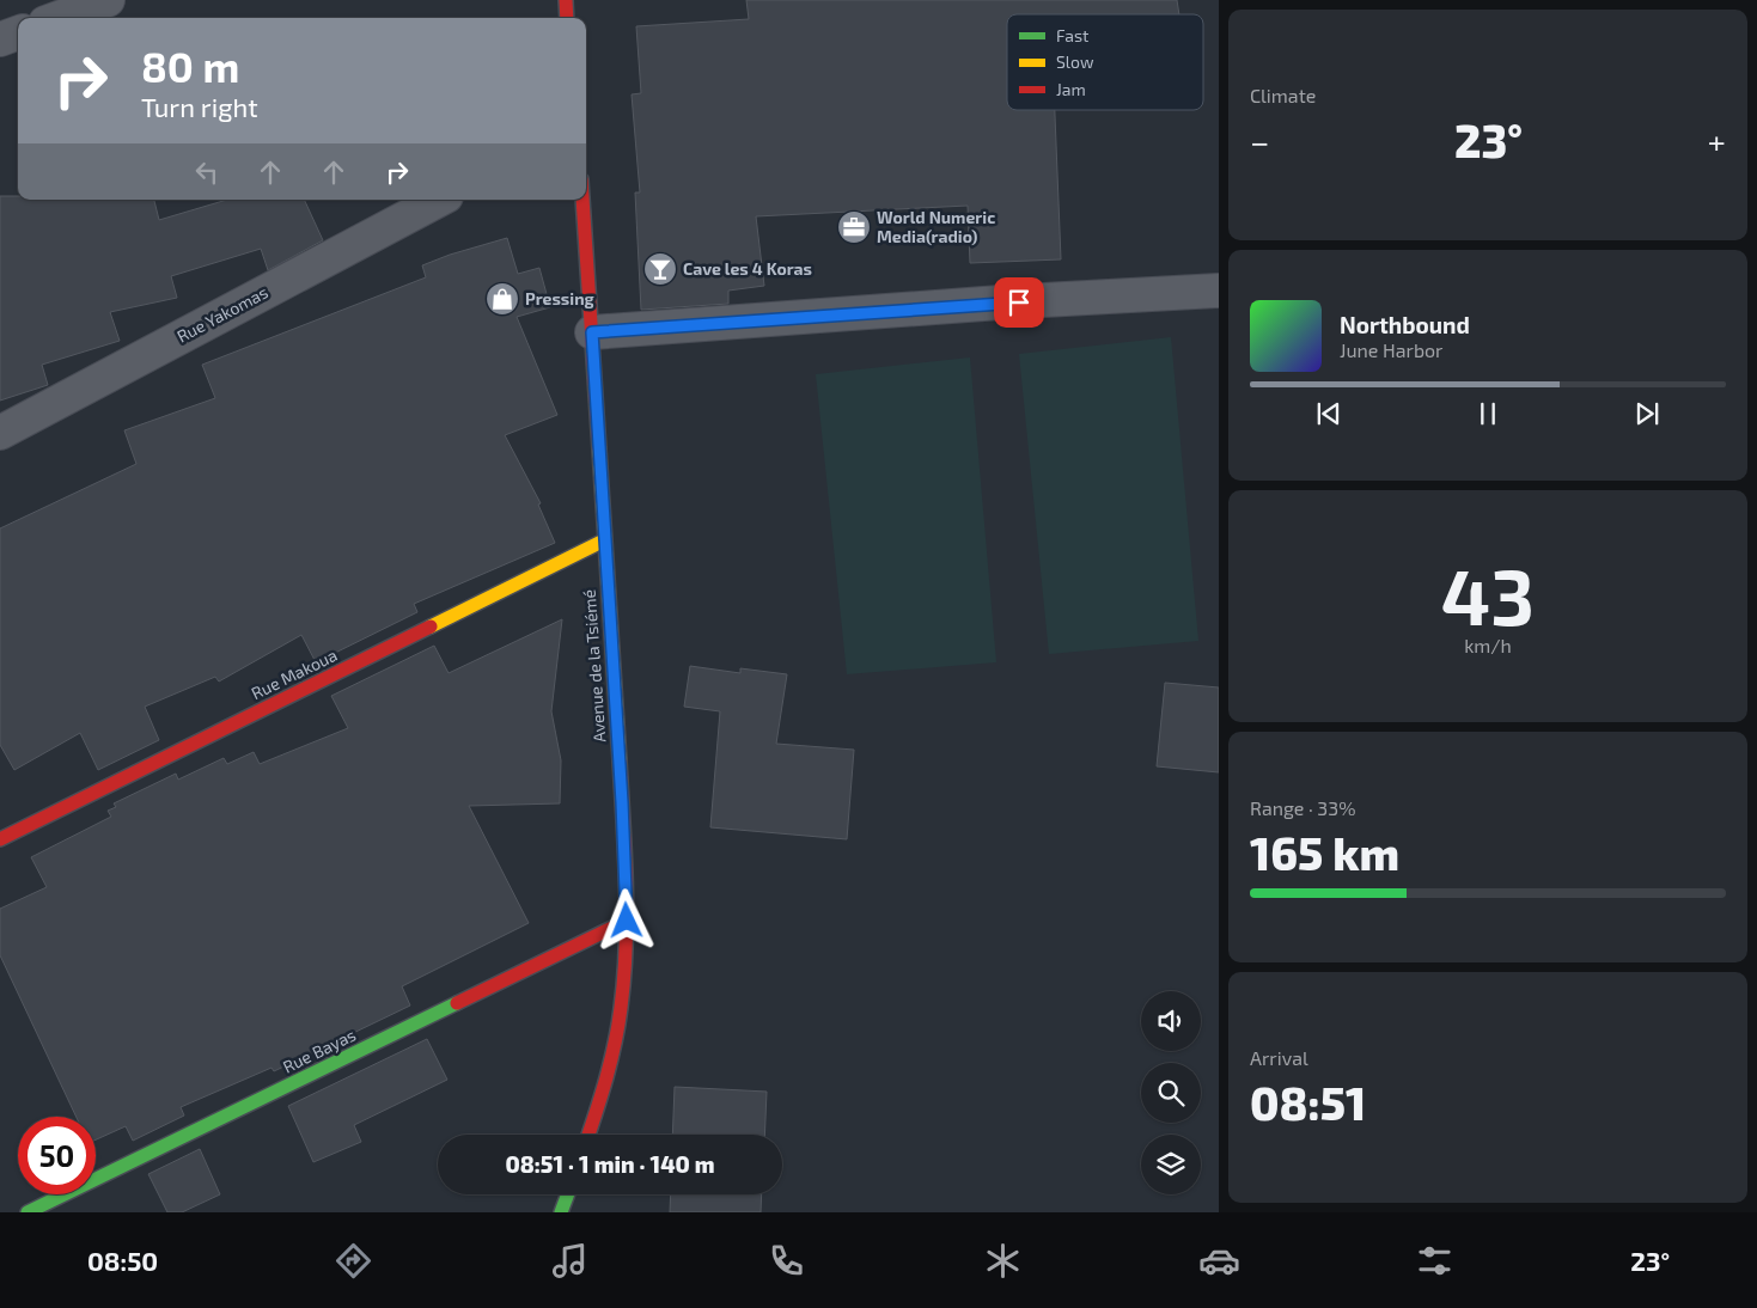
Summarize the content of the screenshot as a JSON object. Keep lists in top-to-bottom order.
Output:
{
  "streets": {
    "street": [
      "Rue Yakomas",
      "Avenue de la Tsiémé",
      "Rue Makoua",
      "Rue Bayas"
    ]
  },
  "crossings": [
    ["Avenue de la Tsiémé", "Rue Makoua"],
    ["Avenue de la Tsiémé", "Rue Bayas"]
  ],
  "places": {
    "office": ["World Numeric Media(radio)"],
    "bar": ["Cave les 4 Koras"],
    "shop": ["Pressing"]
  },
  "legend": ["Fast", "Slow", "Jam"],
  "page": {
    "tile": [
      "Climate",
      ["43", "km/h"],
      ["Range · 33%", "165 km"],
      ["Arrival", "08:51"]
    ],
    "turn": ["80 m", "Turn right"],
    "heat": ["−", "23°", "+"],
    "song": ["Northbound", "June Harbor"],
    "limit": "50",
    "trip": "08:51 · 1 min · 140 m",
    "tabs": ["08:50", "23°"]
  }
}
